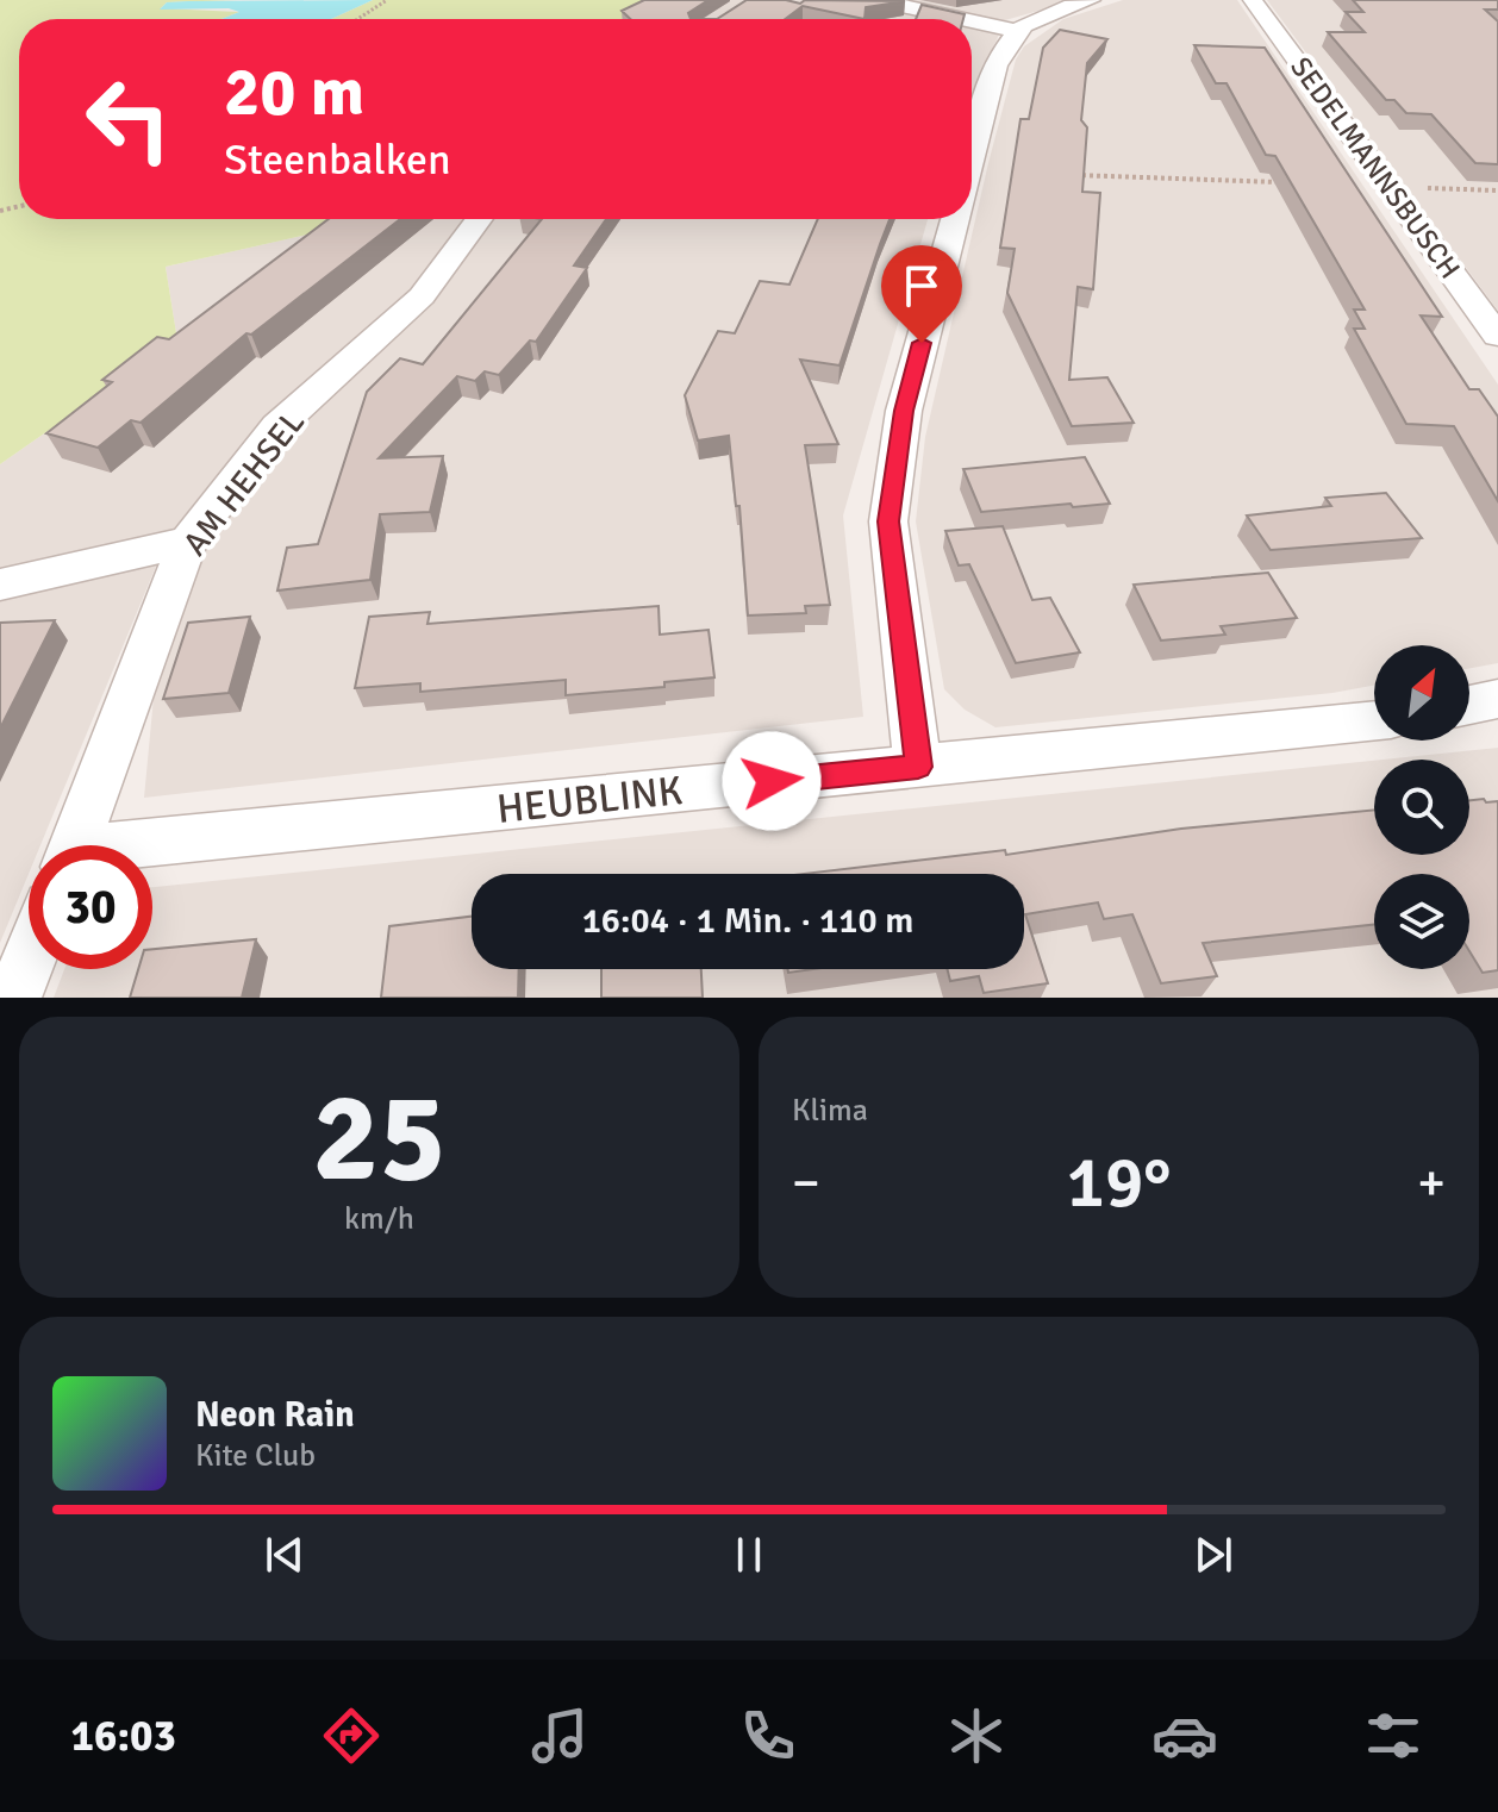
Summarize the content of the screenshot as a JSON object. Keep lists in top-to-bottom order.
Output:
{
  "streets": {
    "street": ["SEDELMANNSBUSCH", "AM HEHSEL", "HEUBLINK"]
  },
  "north": "top right",
  "page": {
    "turn": ["20 m", "Steenbalken"],
    "limit": "30",
    "trip": "16:04 · 1 Min. · 110 m",
    "tile": [
      ["25", "km/h"],
      "Klima"
    ],
    "heat": ["−", "19°", "+"],
    "song": ["Neon Rain", "Kite Club"],
    "tabs": "16:03"
  }
}
